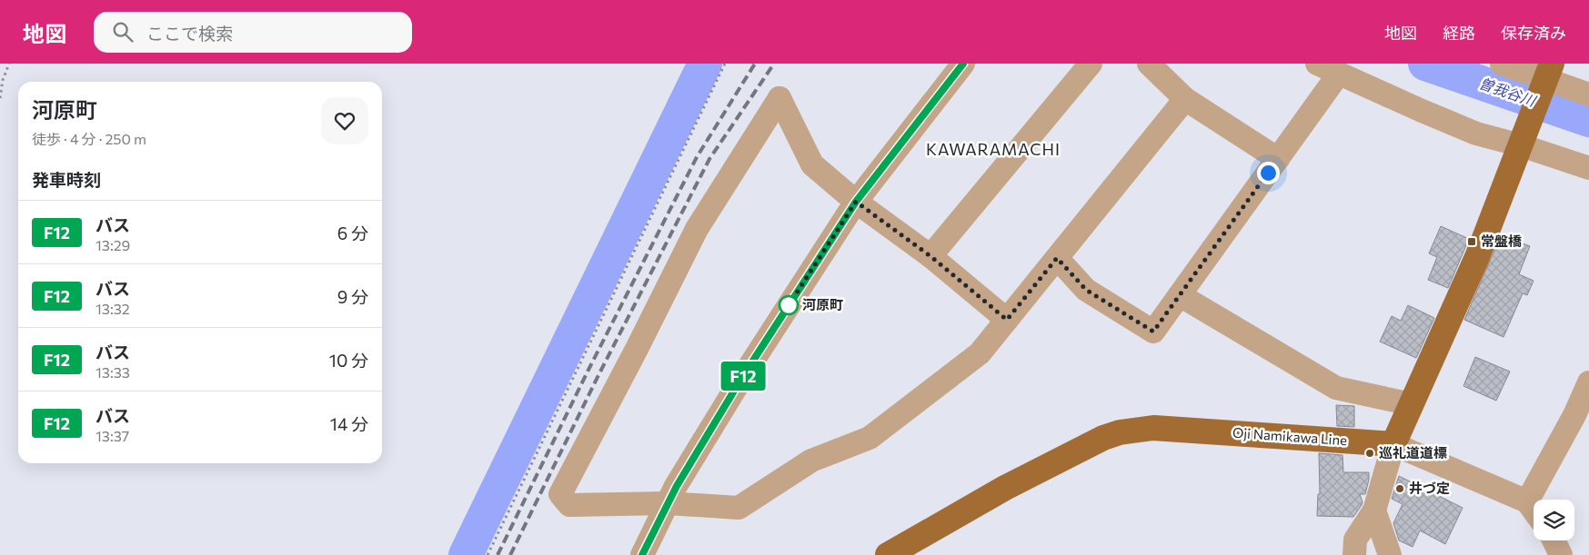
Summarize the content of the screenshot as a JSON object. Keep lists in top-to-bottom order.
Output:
{
  "streets": {
    "main road": ["Oji Namikawa Line"]
  },
  "districts": ["KAWARAMACHI"],
  "water": ["曽我谷川"],
  "places": {
    "transit": ["常盤橋"],
    "other": ["河原町", "巡礼道道標", "井づ定"]
  },
  "lines": ["bus line F12"],
  "page": {
    "header": "地図",
    "search": "ここで検索",
    "nav": ["地図", "経路", "保存済み"],
    "on_map": "F12",
    "heading": [
      ["河原町", "徒歩 · 4 分 · 250 m"],
      "発車時刻"
    ],
    "list": [
      {
        "mark": "F12",
        "name": "バス",
        "note": "13:29",
        "value": "6 分"
      },
      {
        "mark": "F12",
        "name": "バス",
        "note": "13:32",
        "value": "9 分"
      },
      {
        "mark": "F12",
        "name": "バス",
        "note": "13:33",
        "value": "10 分"
      },
      {
        "mark": "F12",
        "name": "バス",
        "note": "13:37",
        "value": "14 分"
      }
    ]
  }
}
